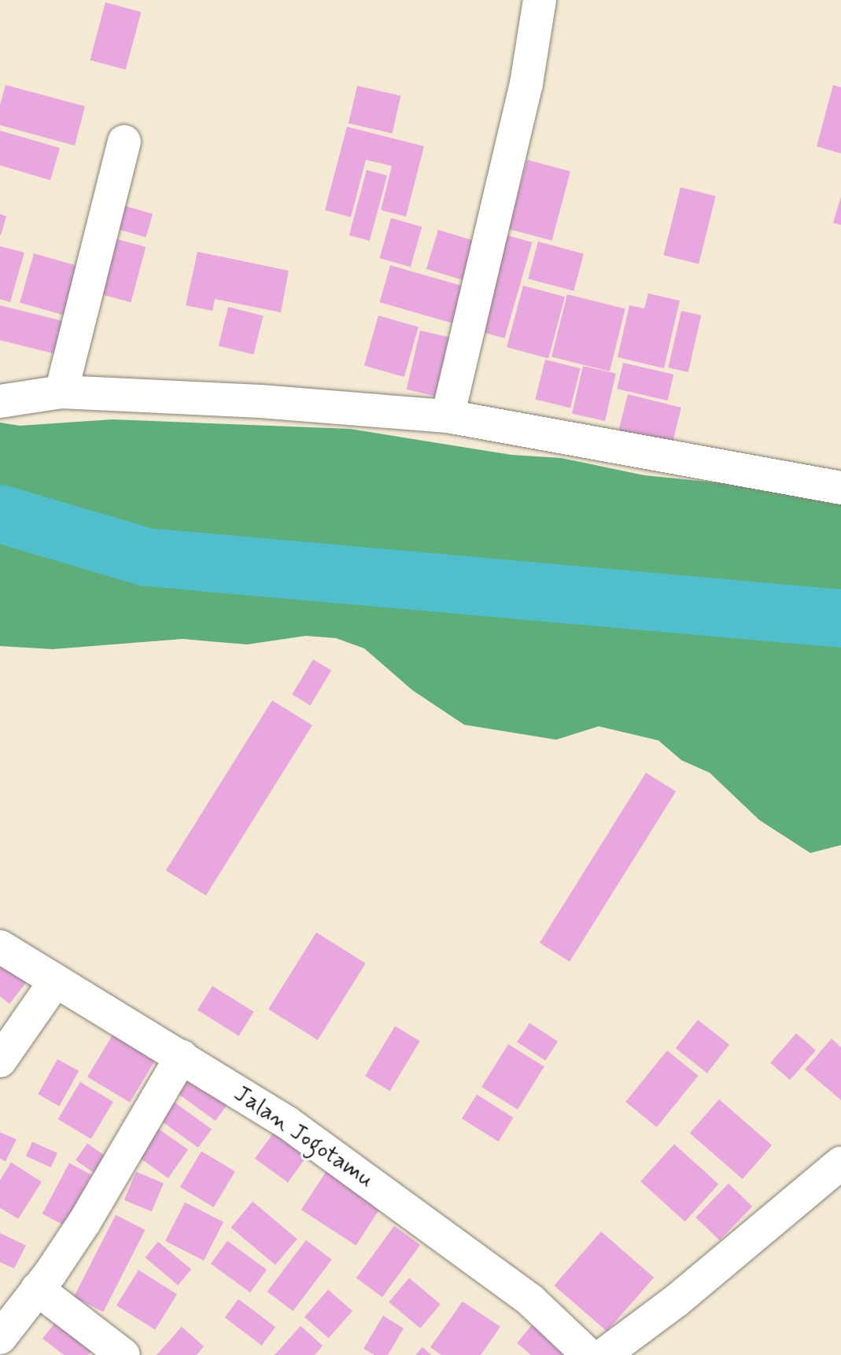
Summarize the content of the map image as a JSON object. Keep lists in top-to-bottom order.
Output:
{
  "streets": {
    "street": ["Jalan Jogotamu"]
  }
}
